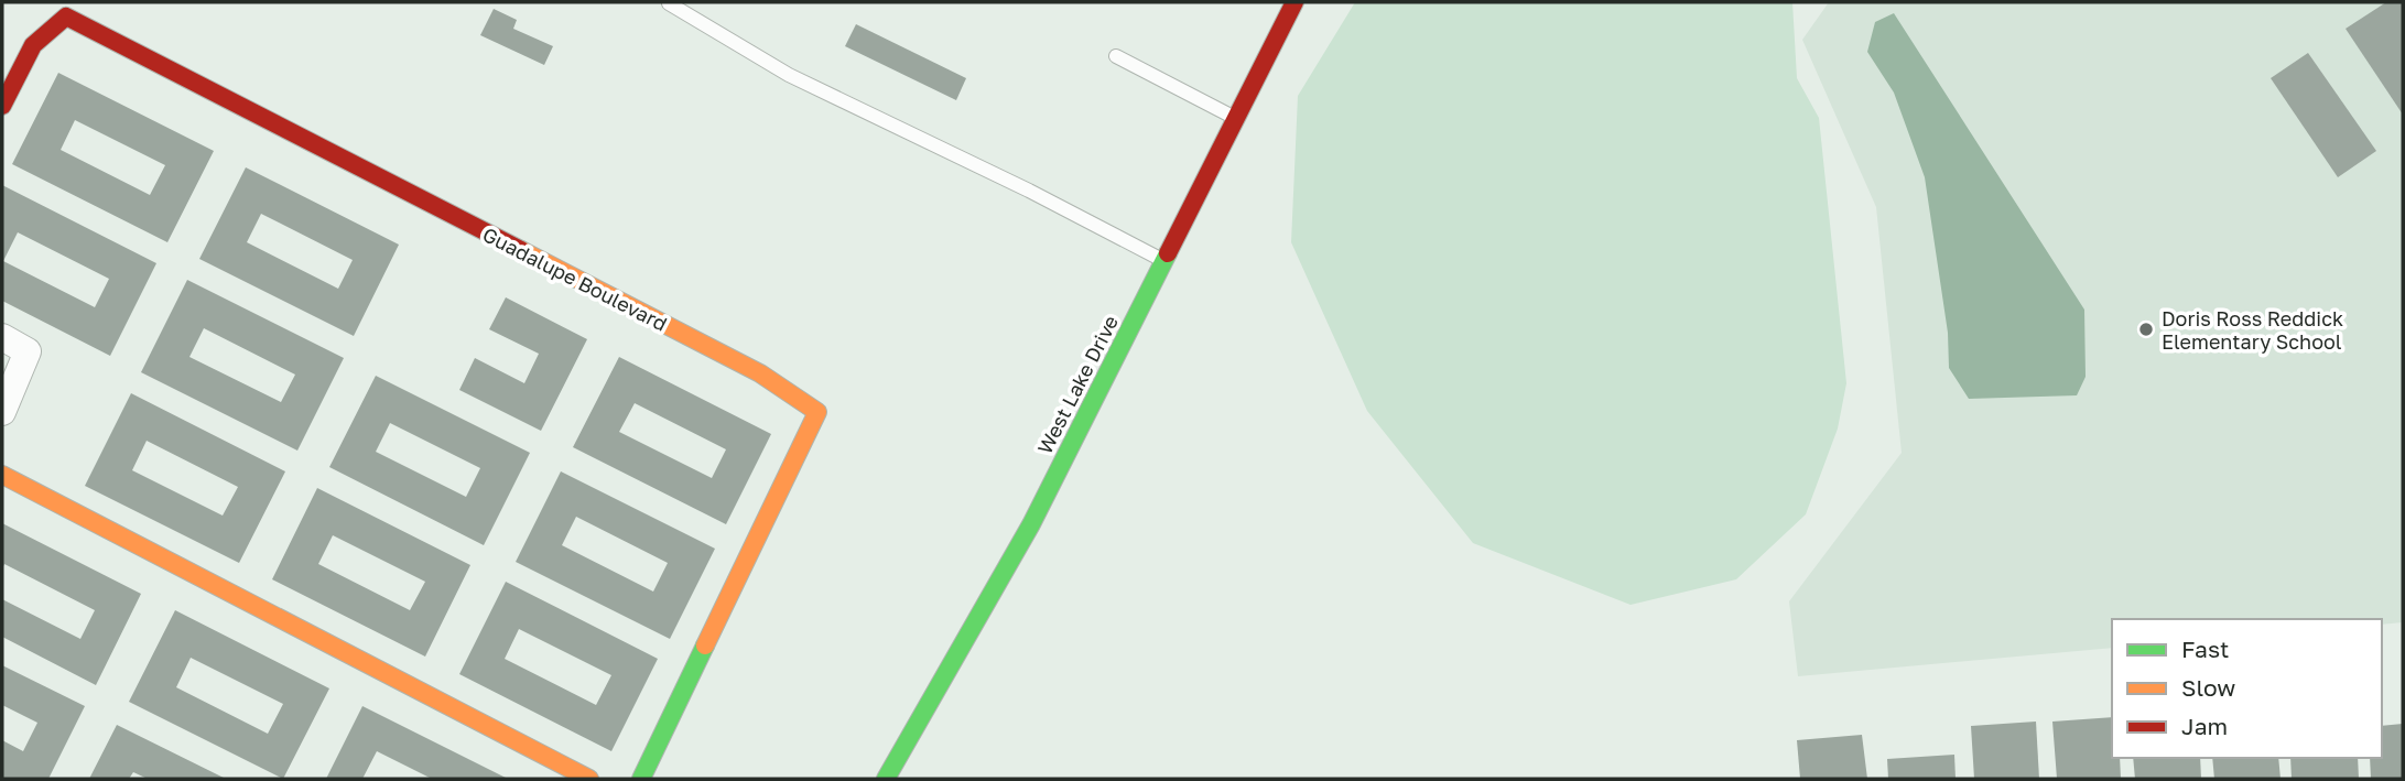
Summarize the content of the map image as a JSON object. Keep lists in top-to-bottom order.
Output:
{
  "streets": {
    "street": ["Guadalupe Boulevard", "West Lake Drive"]
  },
  "places": ["Doris Ross Reddick Elementary School"],
  "legend": ["Fast", "Slow", "Jam"]
}
